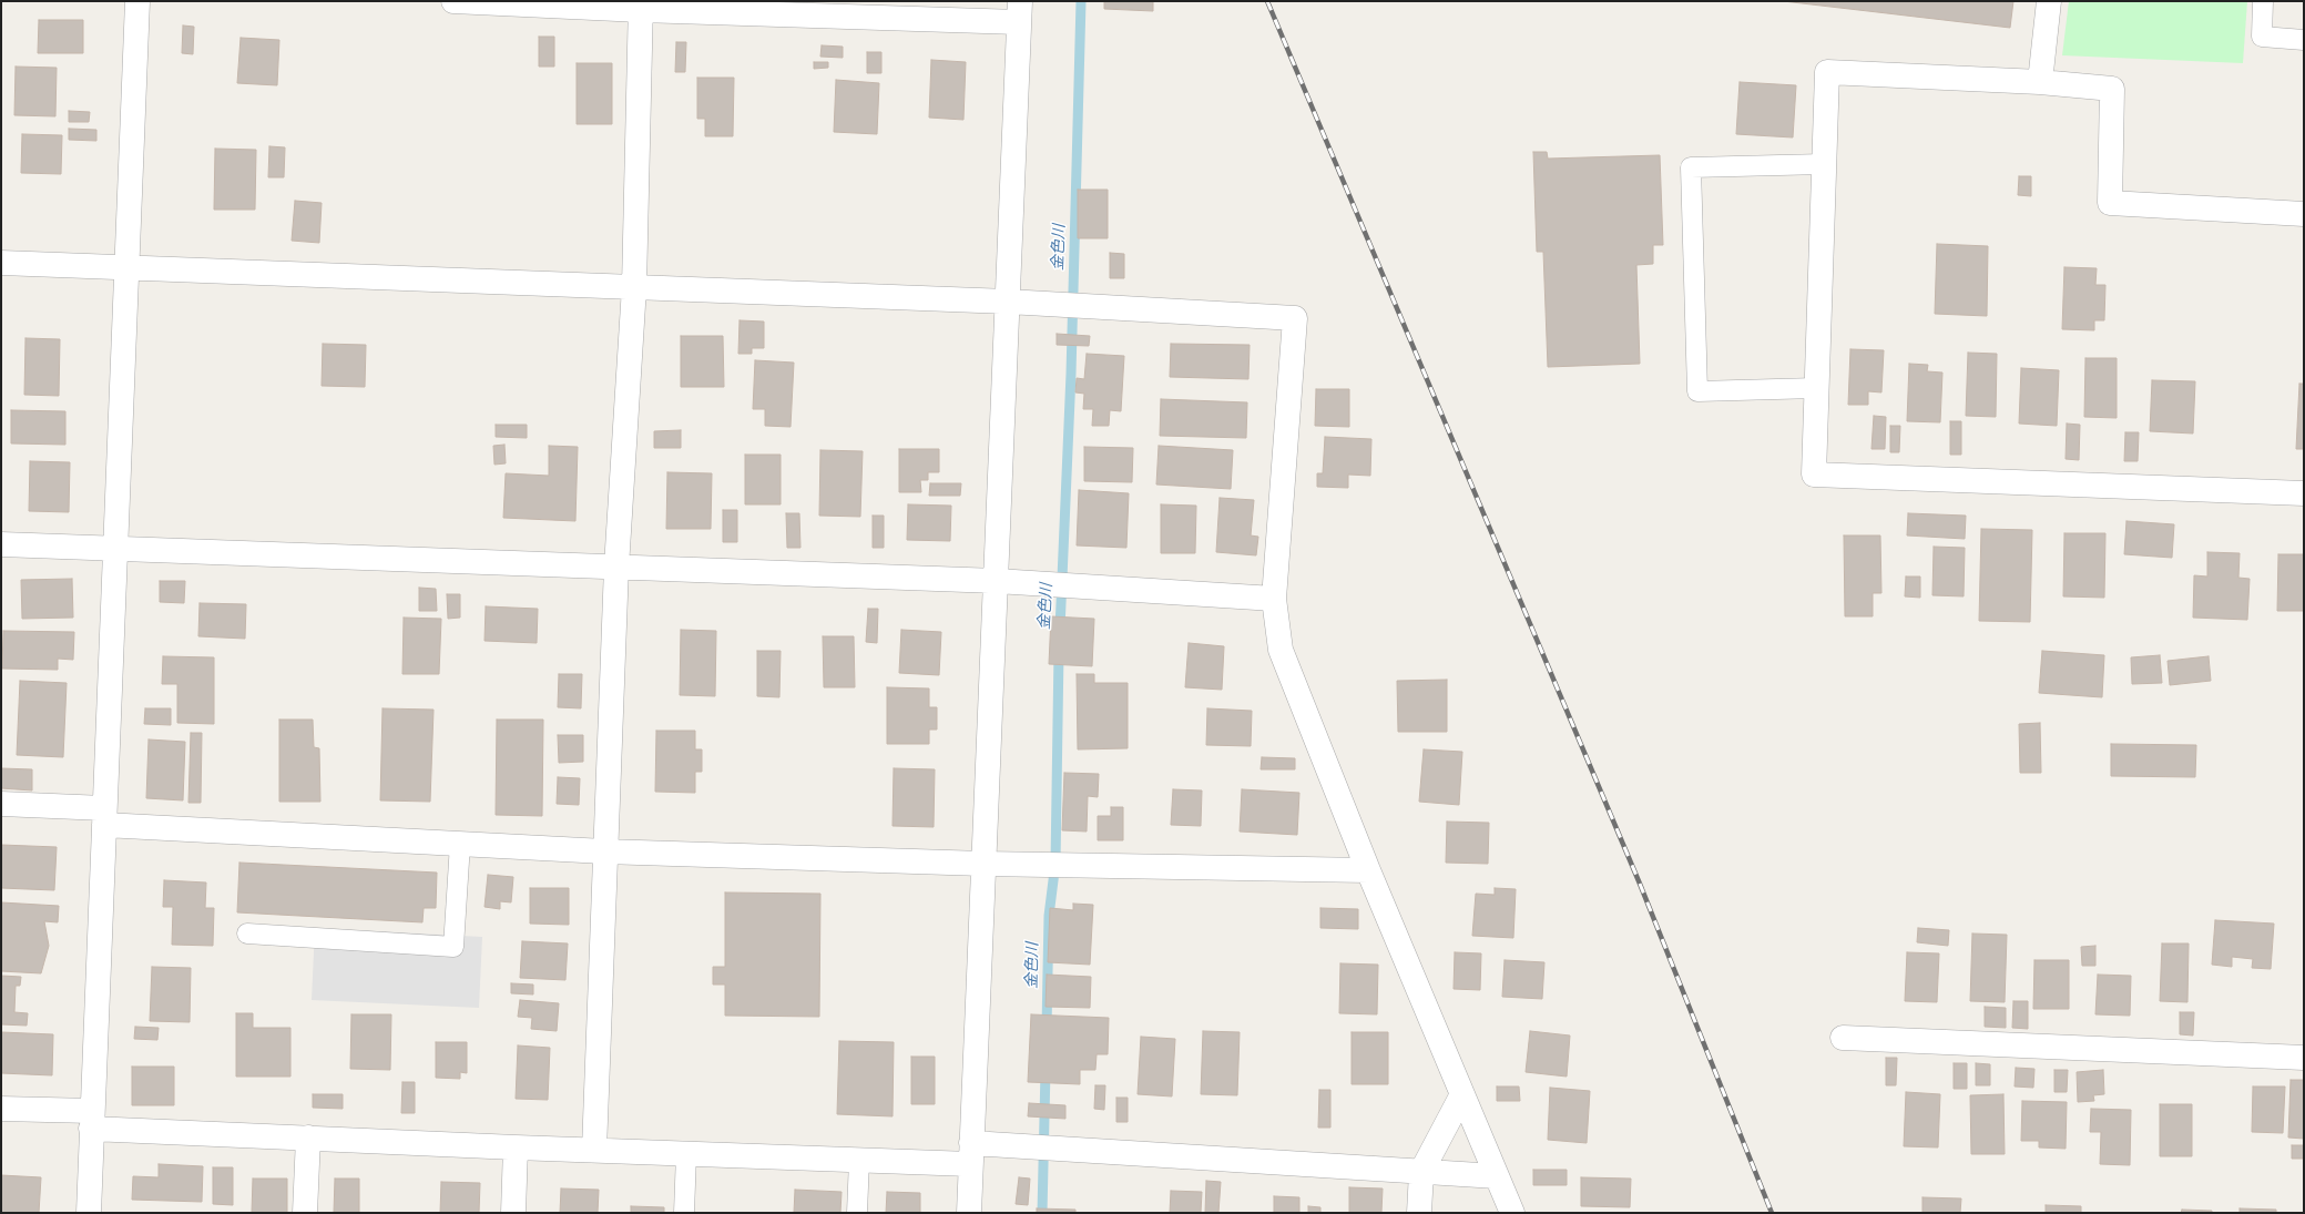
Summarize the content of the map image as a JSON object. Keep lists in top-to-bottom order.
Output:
{
  "water": ["金色川"]
}
